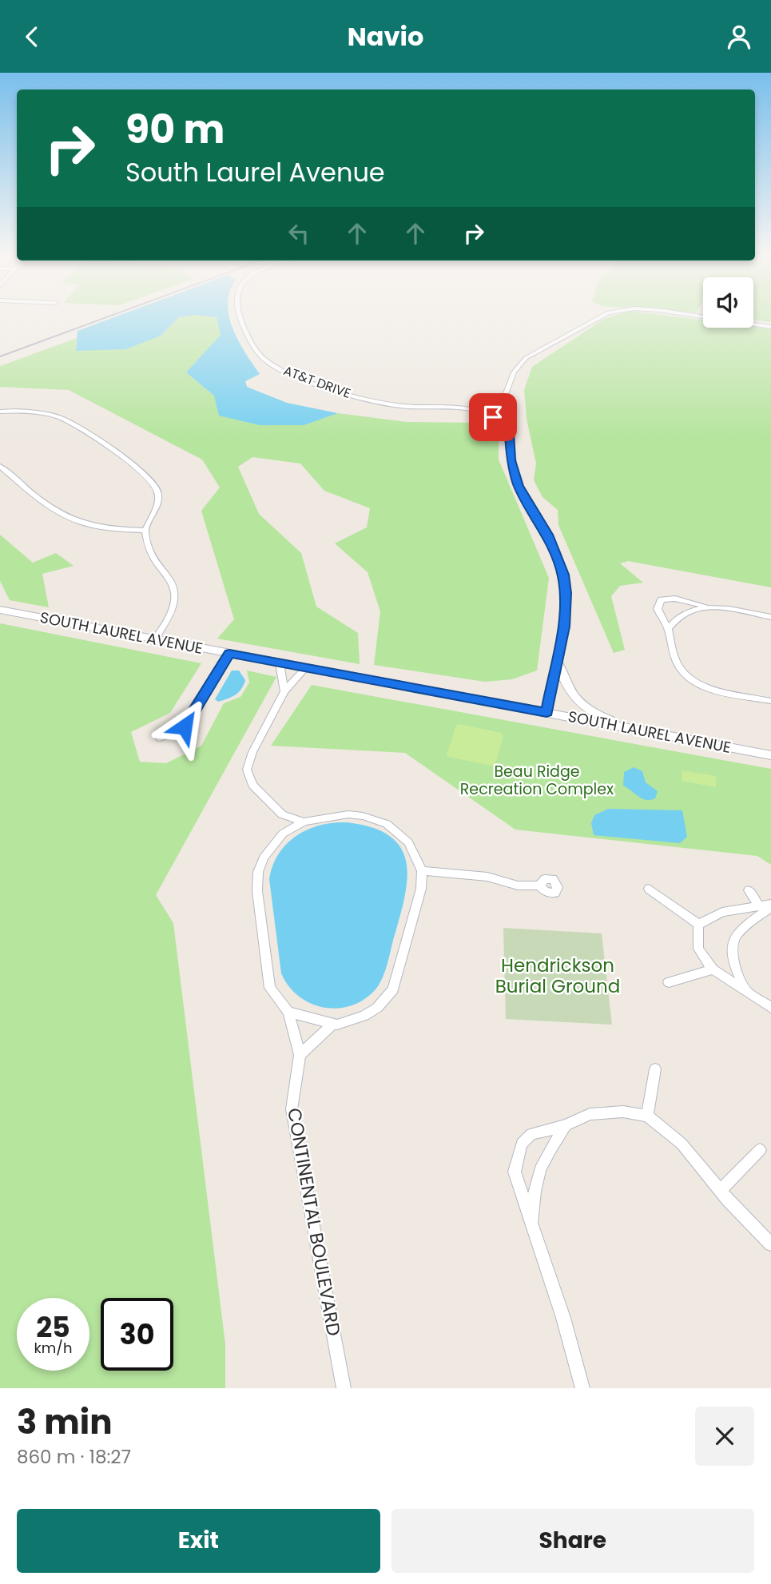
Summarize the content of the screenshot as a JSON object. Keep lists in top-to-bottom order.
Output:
{
  "streets": {
    "main road": ["SOUTH LAUREL AVENUE"],
    "street": ["AT&T DRIVE", "CONTINENTAL BOULEVARD"]
  },
  "crossings": [
    ["AT&T DRIVE", "SOUTH LAUREL AVENUE"],
    ["SOUTH LAUREL AVENUE", "CONTINENTAL BOULEVARD"]
  ],
  "parks": ["Beau Ridge Recreation Complex", "Hendrickson Burial Ground"],
  "page": {
    "header": "Navio",
    "turn": ["90 m", "South Laurel Avenue"],
    "speed": "25 km/h",
    "limit": "30",
    "heading": ["3 min", "860 m · 18:27"],
    "buttons": ["Exit", "Share"]
  }
}
